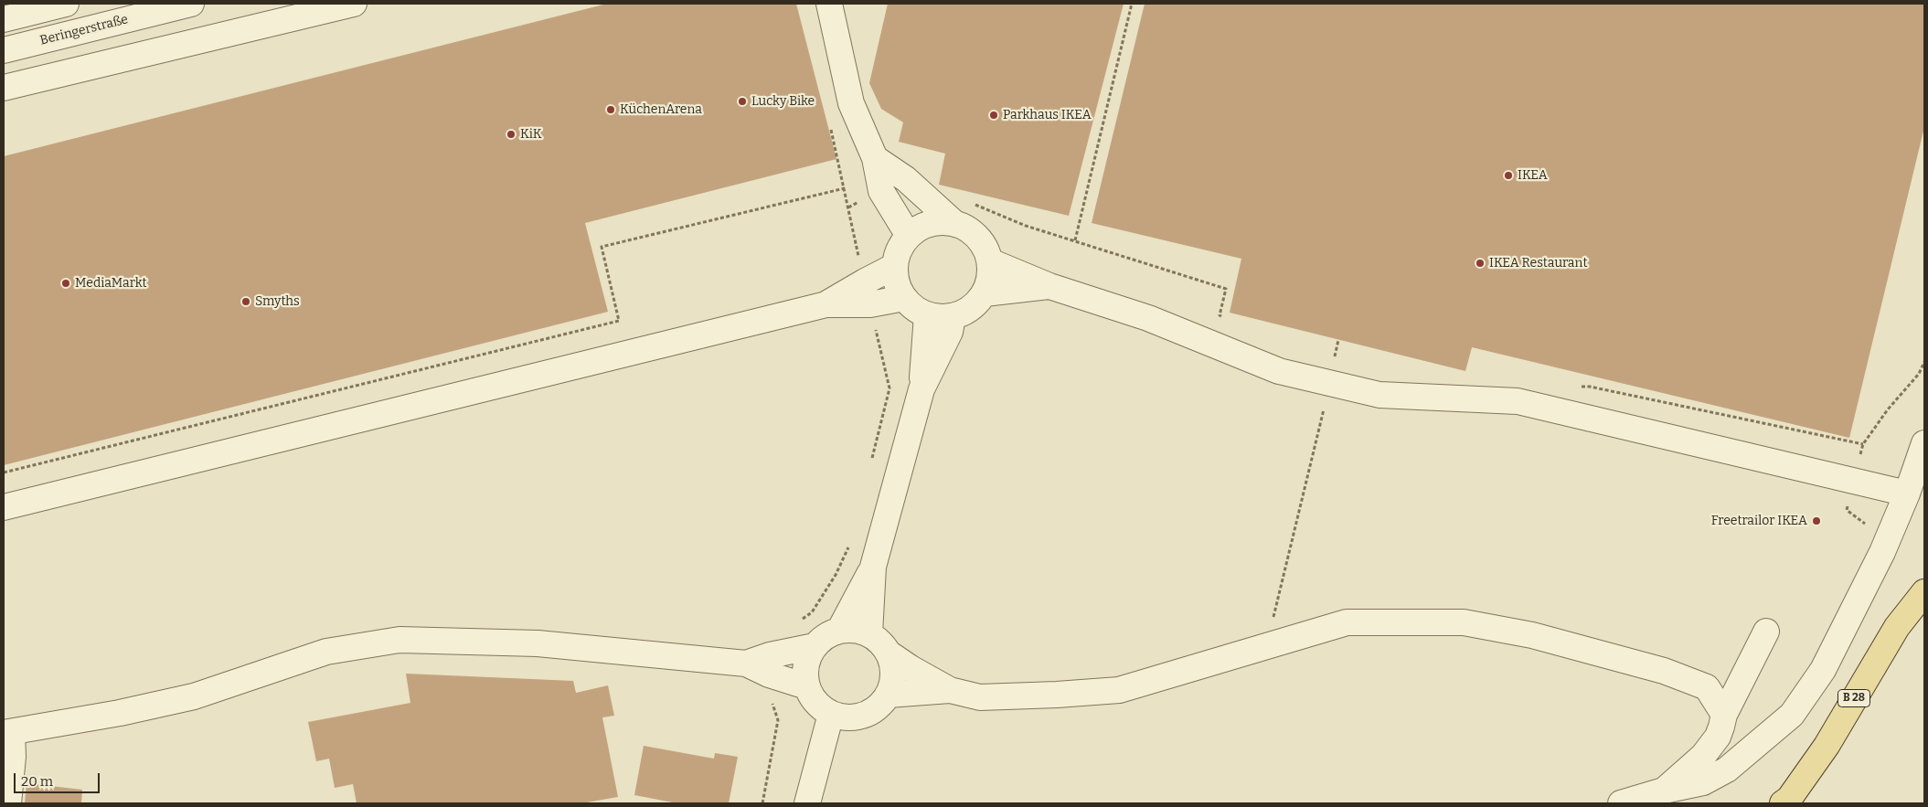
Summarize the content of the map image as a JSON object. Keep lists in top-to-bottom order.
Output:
{
  "streets": {
    "main road": ["B 28"],
    "lane": ["Beringerstraße"]
  },
  "places": [
    "Lucky Bike",
    "KüchenArena",
    "Parkhaus IKEA",
    "KiK",
    "IKEA",
    "IKEA Restaurant",
    "MediaMarkt",
    "Smyths",
    "Freetrailor IKEA"
  ],
  "scale_bar": "20 m"
}
